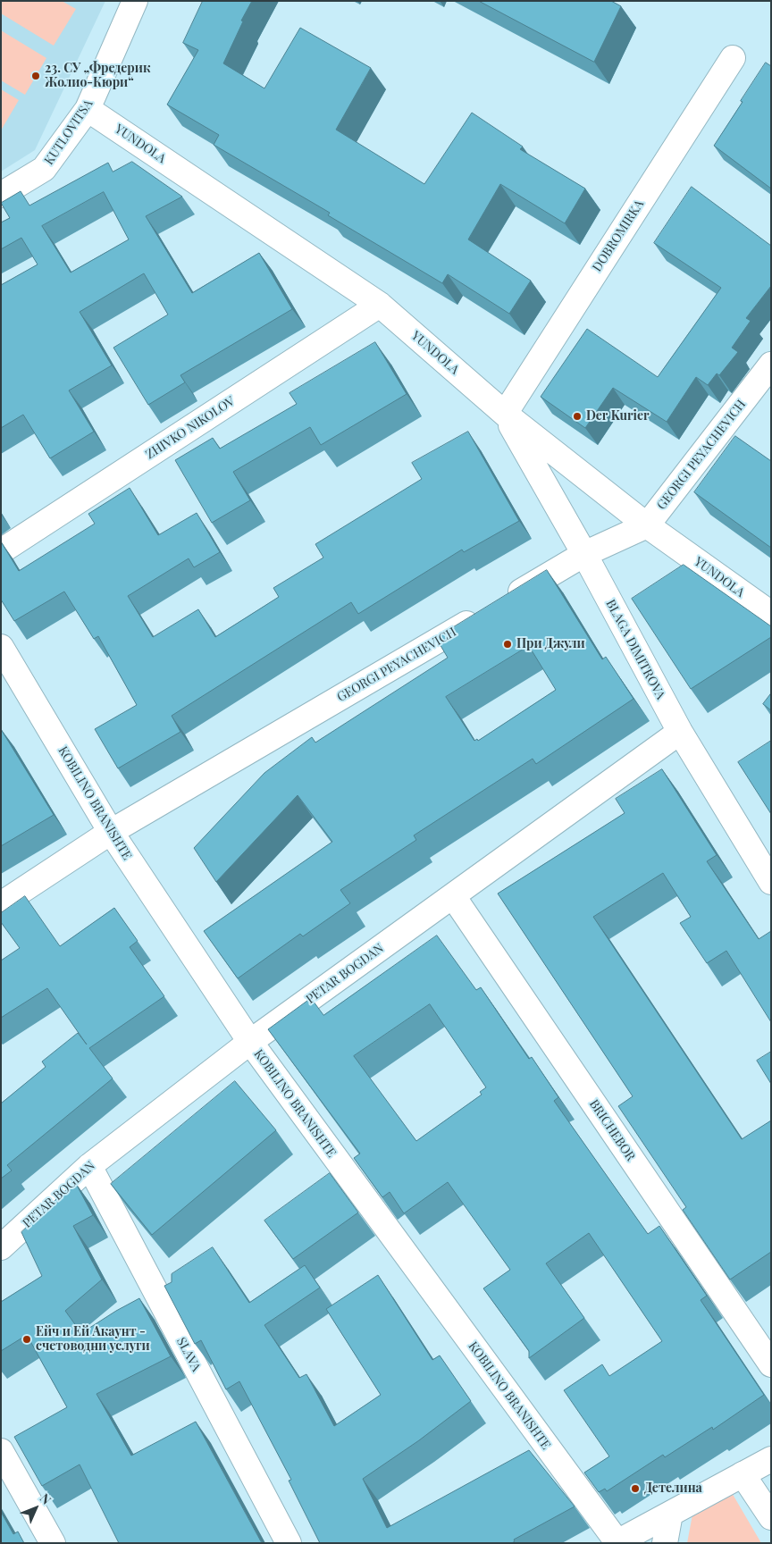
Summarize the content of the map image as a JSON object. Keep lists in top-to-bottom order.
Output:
{
  "streets": {
    "street": [
      "KUTLOVITSA",
      "YUNDOLA",
      "DOBROMIRKA",
      "ZHIVKO NIKOLOV",
      "GEORGI PEYACHEVICH",
      "BLAGA DIMITROVA",
      "KOBILINO BRANISHTE",
      "PETAR BOGDAN",
      "BRICHEBOR",
      "SLAVA"
    ]
  },
  "crossings": [
    ["KUTLOVITSA", "YUNDOLA"],
    ["YUNDOLA", "DOBROMIRKA"],
    ["YUNDOLA", "ZHIVKO NIKOLOV"],
    ["YUNDOLA", "GEORGI PEYACHEVICH"],
    ["YUNDOLA", "BLAGA DIMITROVA"],
    ["DOBROMIRKA", "BLAGA DIMITROVA"],
    ["GEORGI PEYACHEVICH", "BLAGA DIMITROVA"],
    ["GEORGI PEYACHEVICH", "KOBILINO BRANISHTE"],
    ["BLAGA DIMITROVA", "PETAR BOGDAN"],
    ["KOBILINO BRANISHTE", "PETAR BOGDAN"],
    ["PETAR BOGDAN", "BRICHEBOR"],
    ["PETAR BOGDAN", "SLAVA"]
  ],
  "places": [
    "23. СУ „Фредерик Жолио-Кюри“",
    "Der Kurier",
    "При Джули",
    "Ейч и Ей Акаунт - счетоводни услуги",
    "Детелина"
  ],
  "north": "top right"
}
